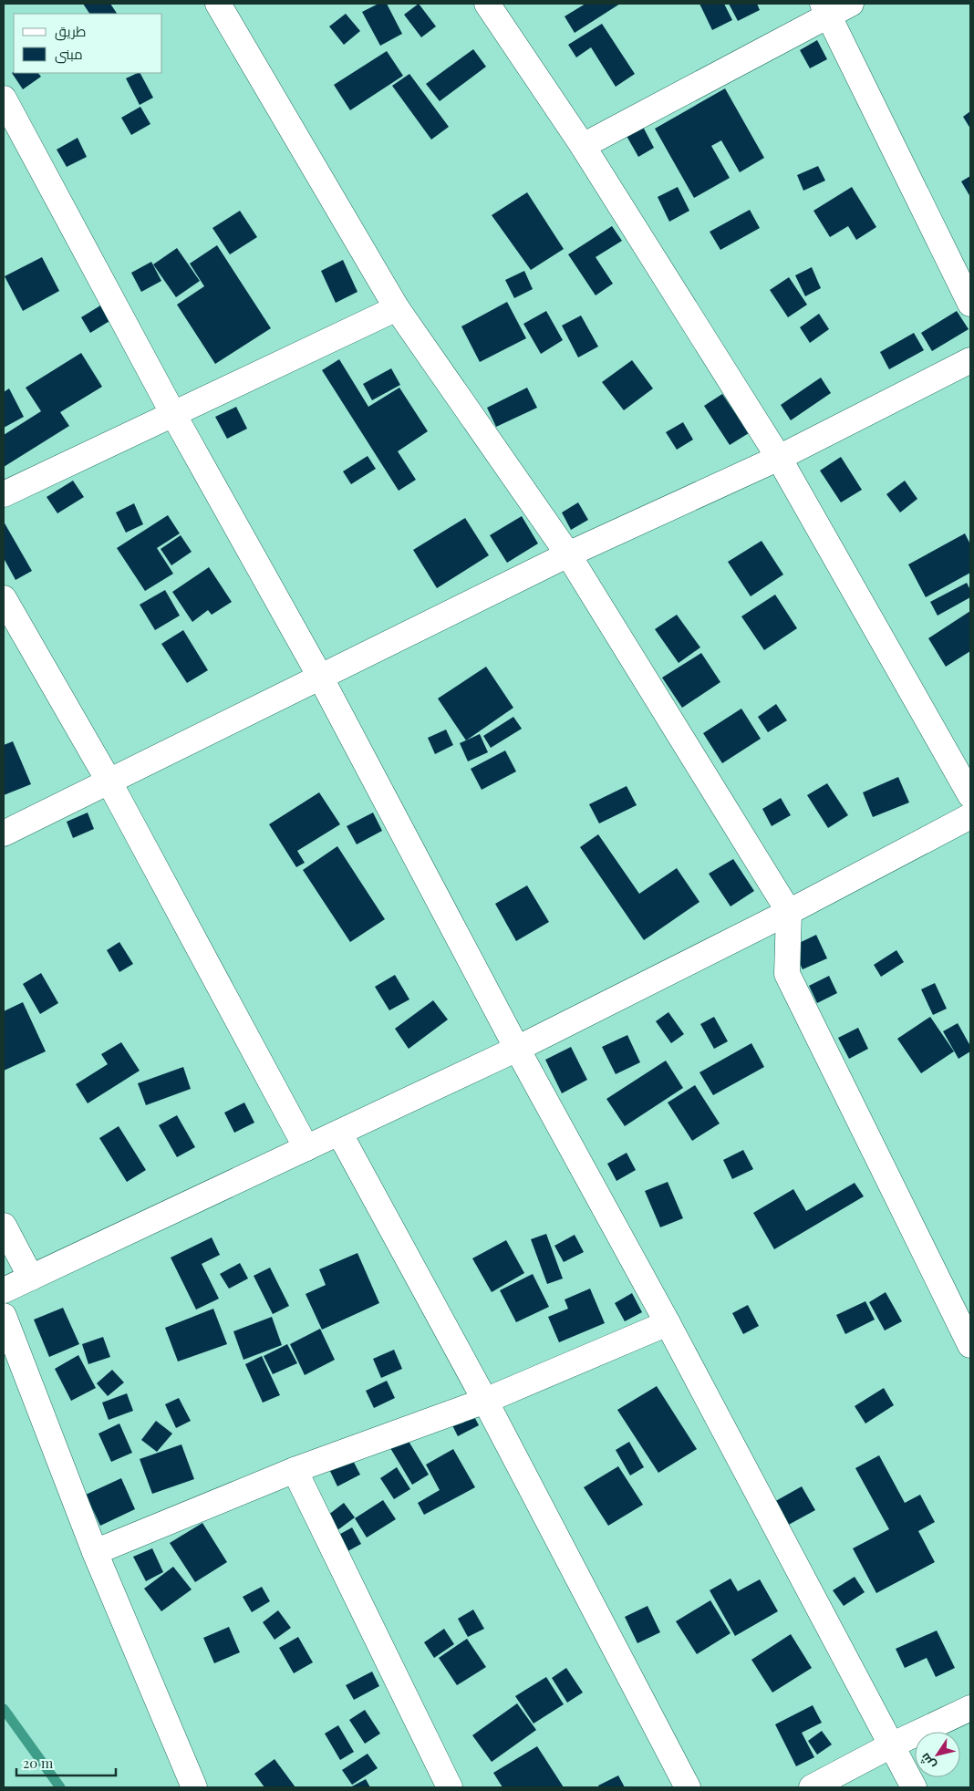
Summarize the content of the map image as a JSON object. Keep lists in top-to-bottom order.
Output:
{
  "legend": ["طريق", "مبنى"],
  "scale_bar": "20 m",
  "north": "bottom left"
}
